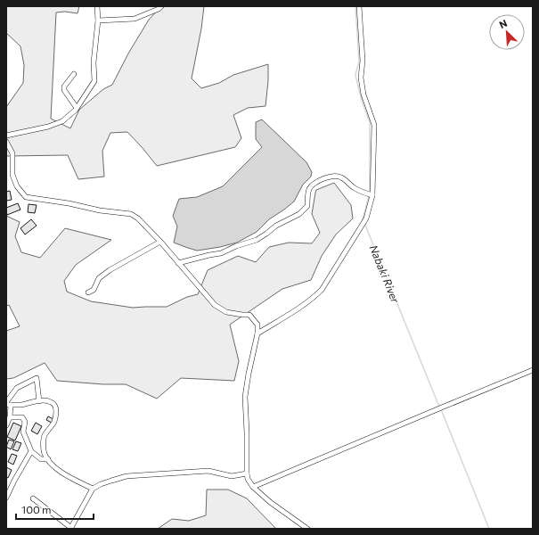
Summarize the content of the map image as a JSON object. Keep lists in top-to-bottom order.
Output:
{
  "water": ["Nabaki River"],
  "scale_bar": "100 m",
  "north": "top left"
}
